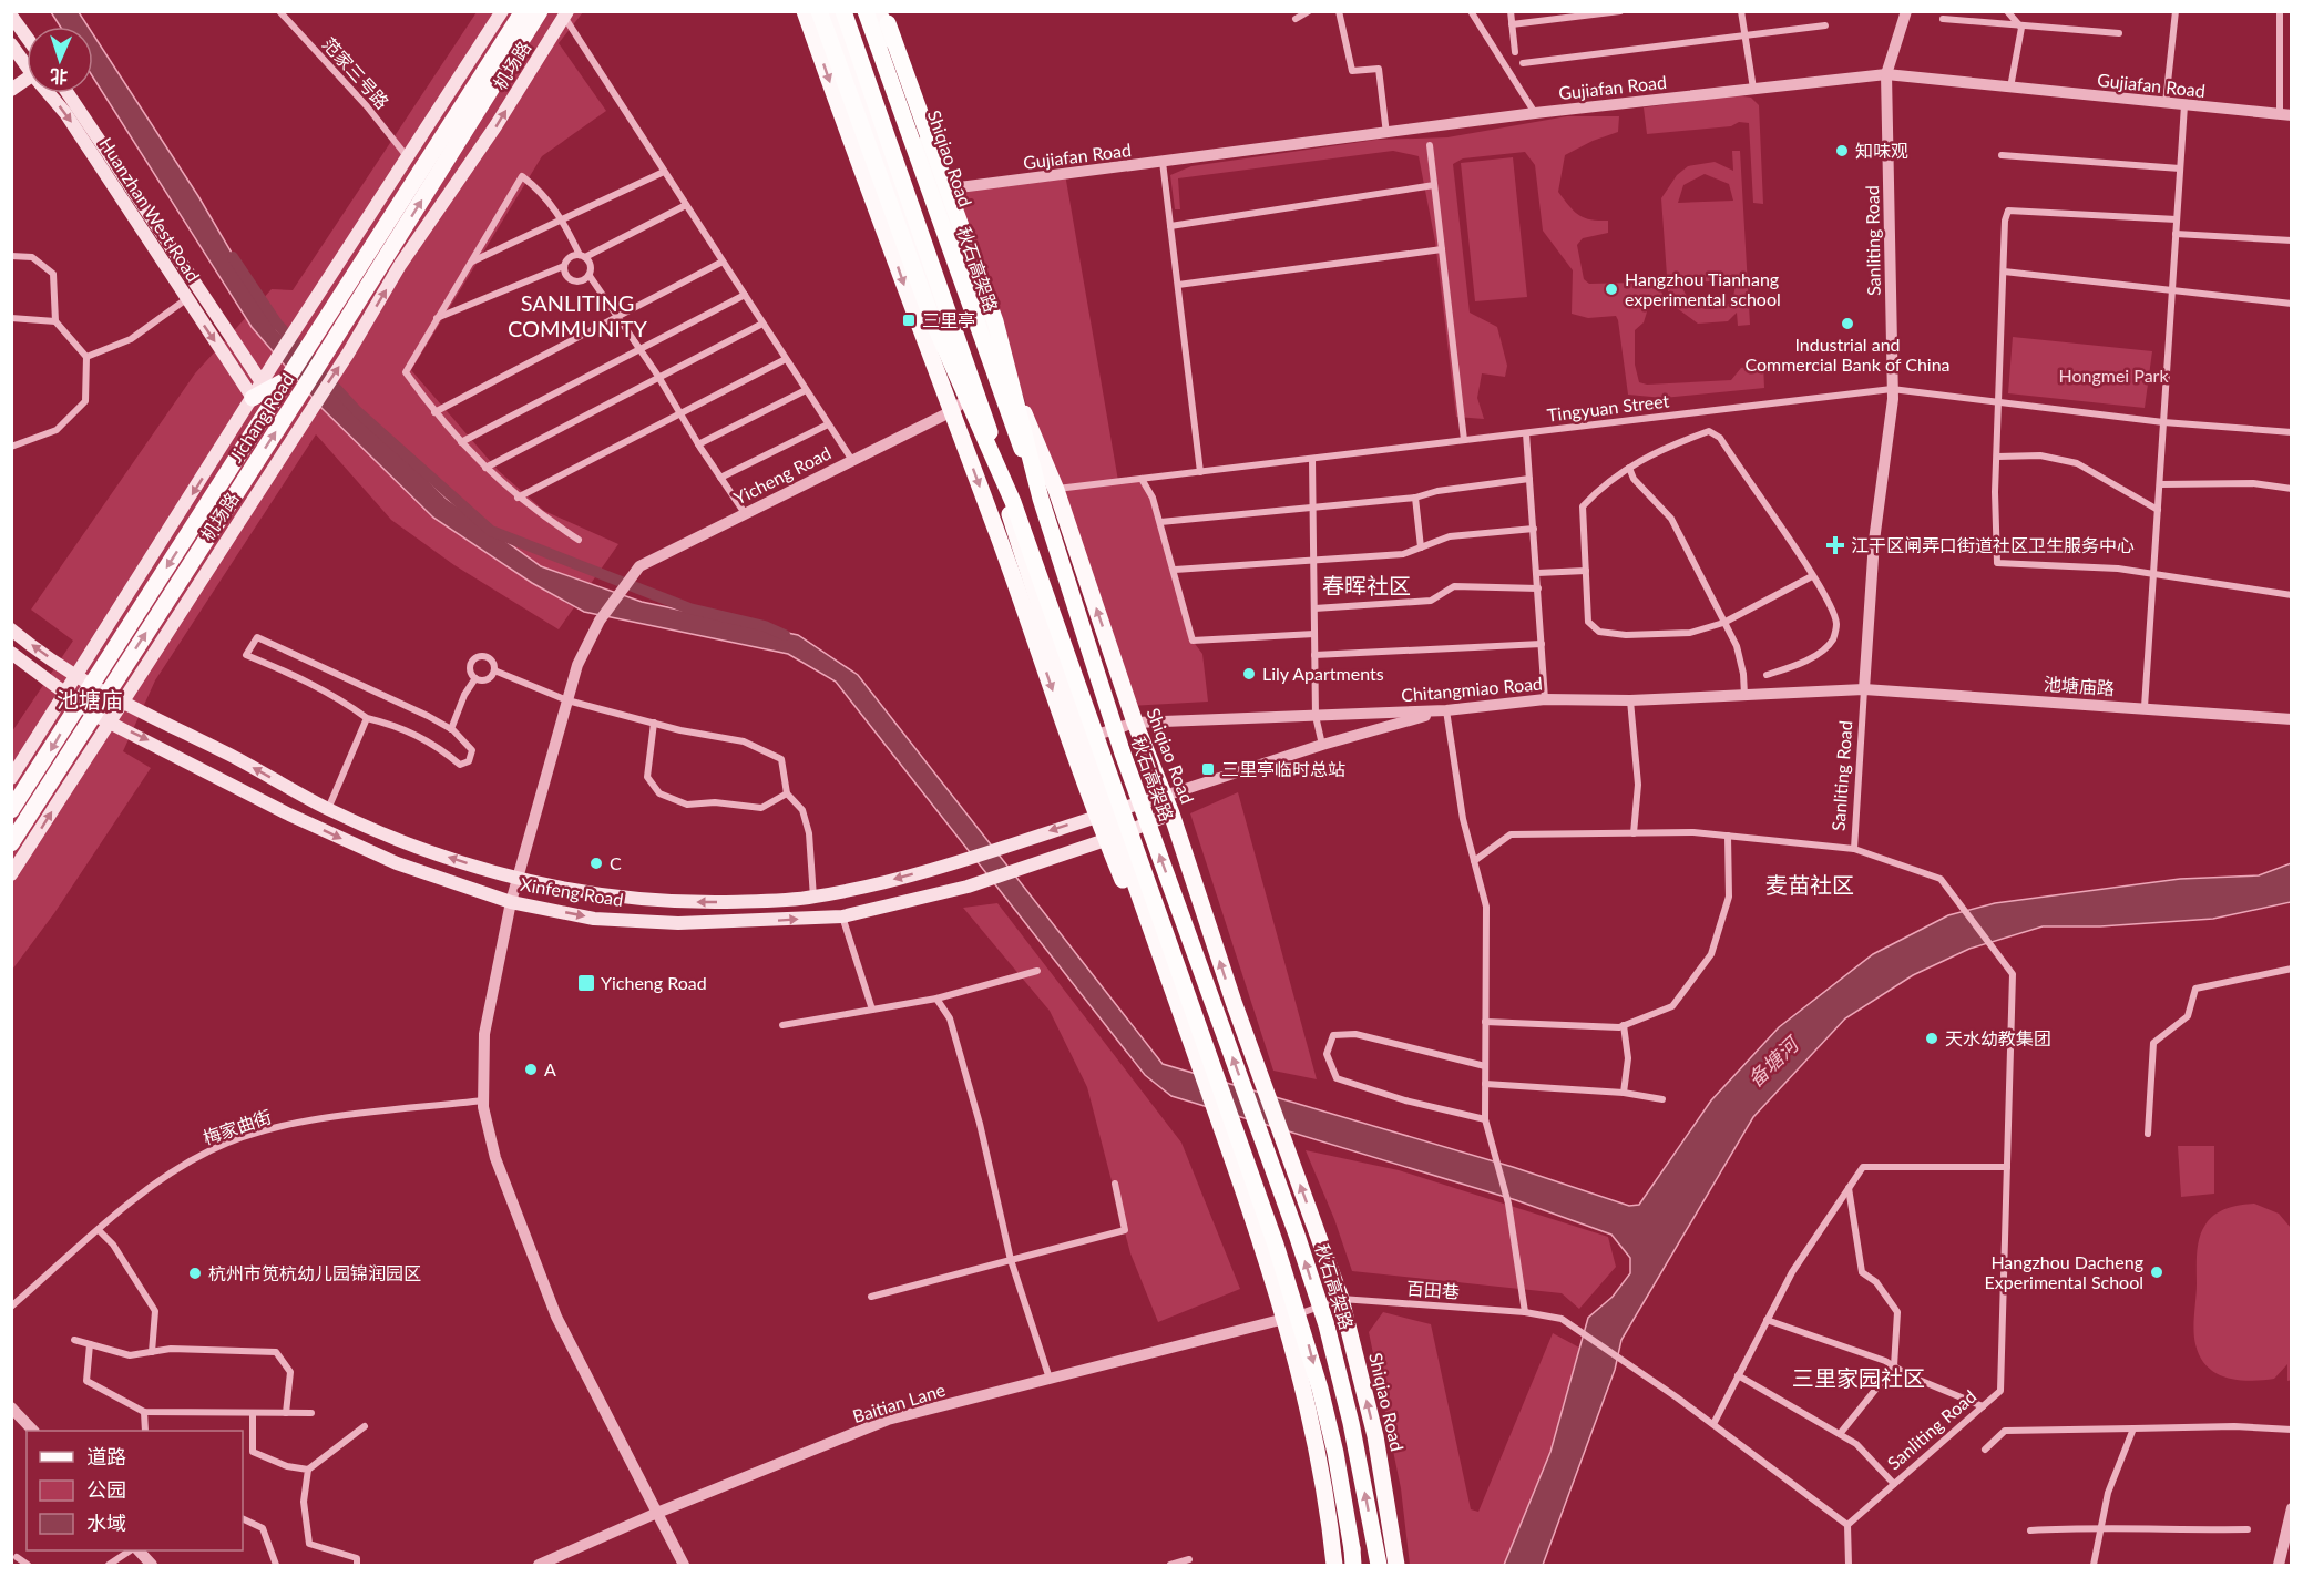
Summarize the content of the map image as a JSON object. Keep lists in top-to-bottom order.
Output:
{
  "streets": {
    "highway": ["秋石高架路"],
    "main road": [
      "机场路",
      "Shiqiao Road",
      "Huanzhan West Road",
      "Jichang Road",
      "Xinfeng Road"
    ],
    "street": [
      "范家三号路",
      "Gujiafan Road",
      "Sanliting Road",
      "Tingyuan Street",
      "Yicheng Road",
      "池塘庙路",
      "Chitangmiao Road",
      "梅家曲街",
      "百田巷",
      "Baitian Lane"
    ]
  },
  "crossings": [
    ["机场路", "范家三号路"],
    ["机场路", "Huanzhan West Road"],
    ["机场路", "Jichang Road"],
    ["机场路", "Xinfeng Road"],
    ["Gujiafan Road", "Shiqiao Road"],
    ["Gujiafan Road", "Sanliting Road"],
    ["Shiqiao Road", "Tingyuan Street"],
    ["Shiqiao Road", "Chitangmiao Road"],
    ["Shiqiao Road", "Xinfeng Road"],
    ["Shiqiao Road", "百田巷"],
    ["Sanliting Road", "Tingyuan Street"],
    ["Sanliting Road", "池塘庙路"],
    ["Sanliting Road", "Chitangmiao Road"],
    ["Jichang Road", "Xinfeng Road"],
    ["Yicheng Road", "Xinfeng Road"],
    ["Yicheng Road", "梅家曲街"],
    ["Yicheng Road", "Baitian Lane"],
    ["池塘庙路", "Chitangmiao Road"],
    ["百田巷", "Baitian Lane"]
  ],
  "districts": [
    "SANLITING COMMUNITY",
    "春晖社区",
    "池塘庙",
    "麦苗社区",
    "三里家园社区"
  ],
  "water": ["备塘河"],
  "parks": ["Hongmei Park"],
  "places": {
    "other": [
      "知味观",
      "Hangzhou Tianhang experimental school",
      "Industrial and Commercial Bank of China",
      "Lily Apartments",
      "C",
      "天水幼教集团",
      "A",
      "Hangzhou Dacheng Experimental School",
      "杭州市笕杭幼儿园锦润园区"
    ],
    "transit": ["三里亭", "三里亭临时总站", "Yicheng Road"],
    "health": ["江干区闸弄口街道社区卫生服务中心"]
  },
  "legend": ["道路", "公园", "水域"],
  "north": "bottom"
}
